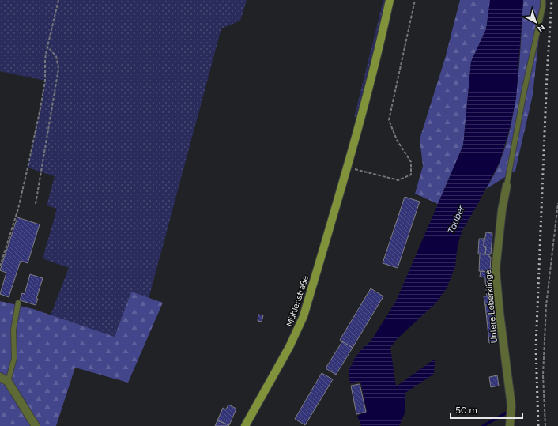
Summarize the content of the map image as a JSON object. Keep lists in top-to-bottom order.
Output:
{
  "streets": {
    "main road": ["Mühlenstraße"],
    "street": ["Untere Leberklinge"]
  },
  "water": ["Tauber"],
  "scale_bar": "50 m",
  "north": "bottom right"
}
